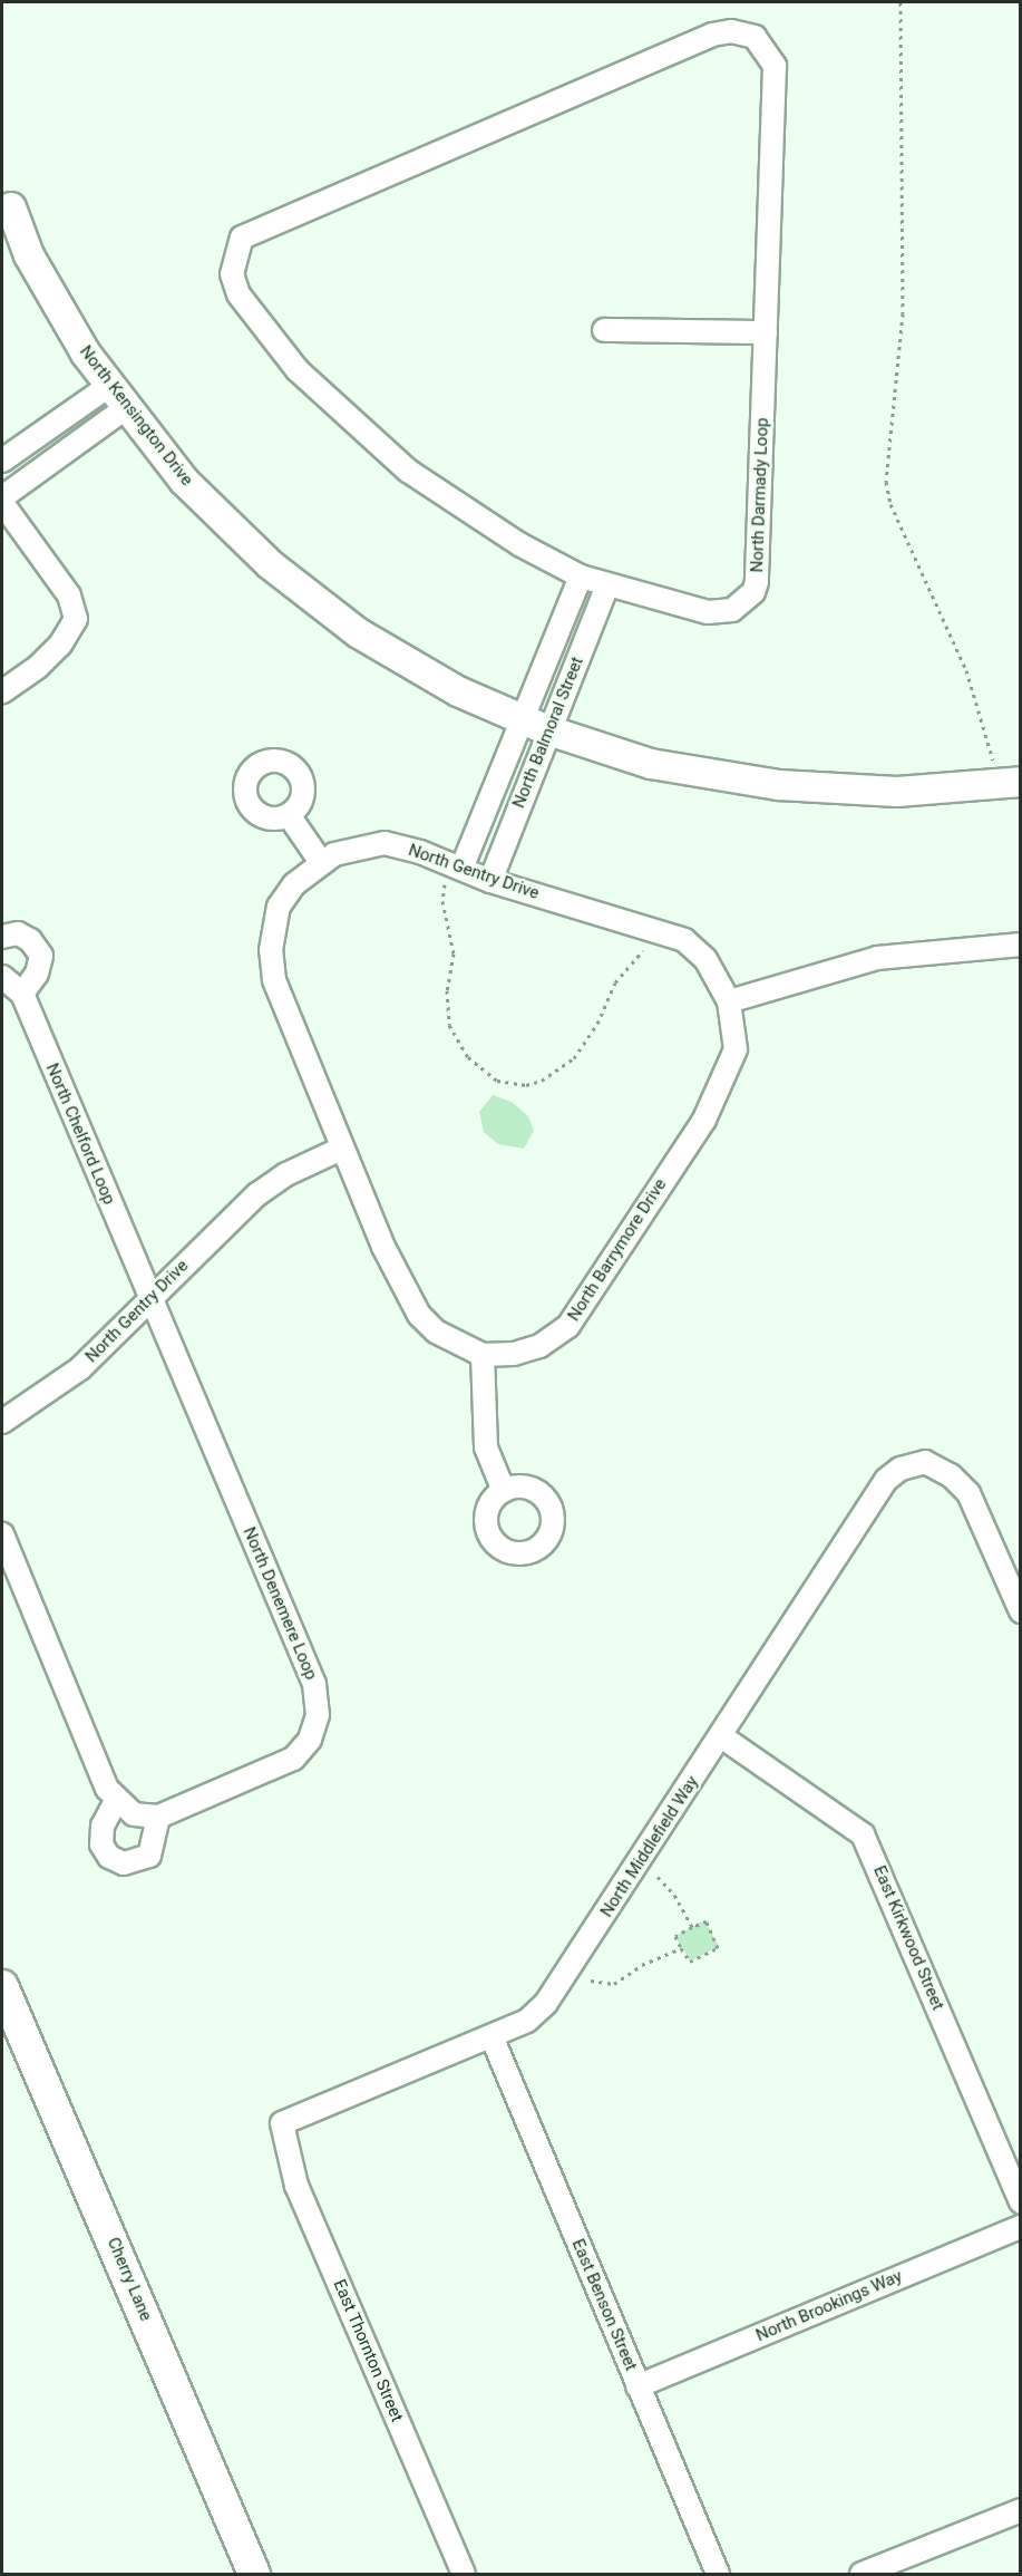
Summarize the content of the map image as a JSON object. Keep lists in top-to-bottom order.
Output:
{
  "streets": {
    "main road": ["Cherry Lane"],
    "street": [
      "North Kensington Drive",
      "North Darmady Loop",
      "North Balmoral Street",
      "North Gentry Drive",
      "North Chelford Loop",
      "North Barrymore Drive",
      "North Denemere Loop",
      "North Middlefield Way",
      "East Kirkwood Street",
      "East Benson Street",
      "North Brookings Way",
      "East Thornton Street"
    ]
  },
  "crossings": [
    ["North Kensington Drive", "North Balmoral Street"],
    ["North Darmady Loop", "North Balmoral Street"],
    ["North Balmoral Street", "North Gentry Drive"],
    ["North Gentry Drive", "North Chelford Loop"],
    ["North Gentry Drive", "North Barrymore Drive"],
    ["North Gentry Drive", "North Denemere Loop"],
    ["North Chelford Loop", "North Denemere Loop"],
    ["North Middlefield Way", "East Kirkwood Street"],
    ["North Middlefield Way", "East Benson Street"],
    ["North Middlefield Way", "East Thornton Street"],
    ["East Benson Street", "North Brookings Way"]
  ]
}
